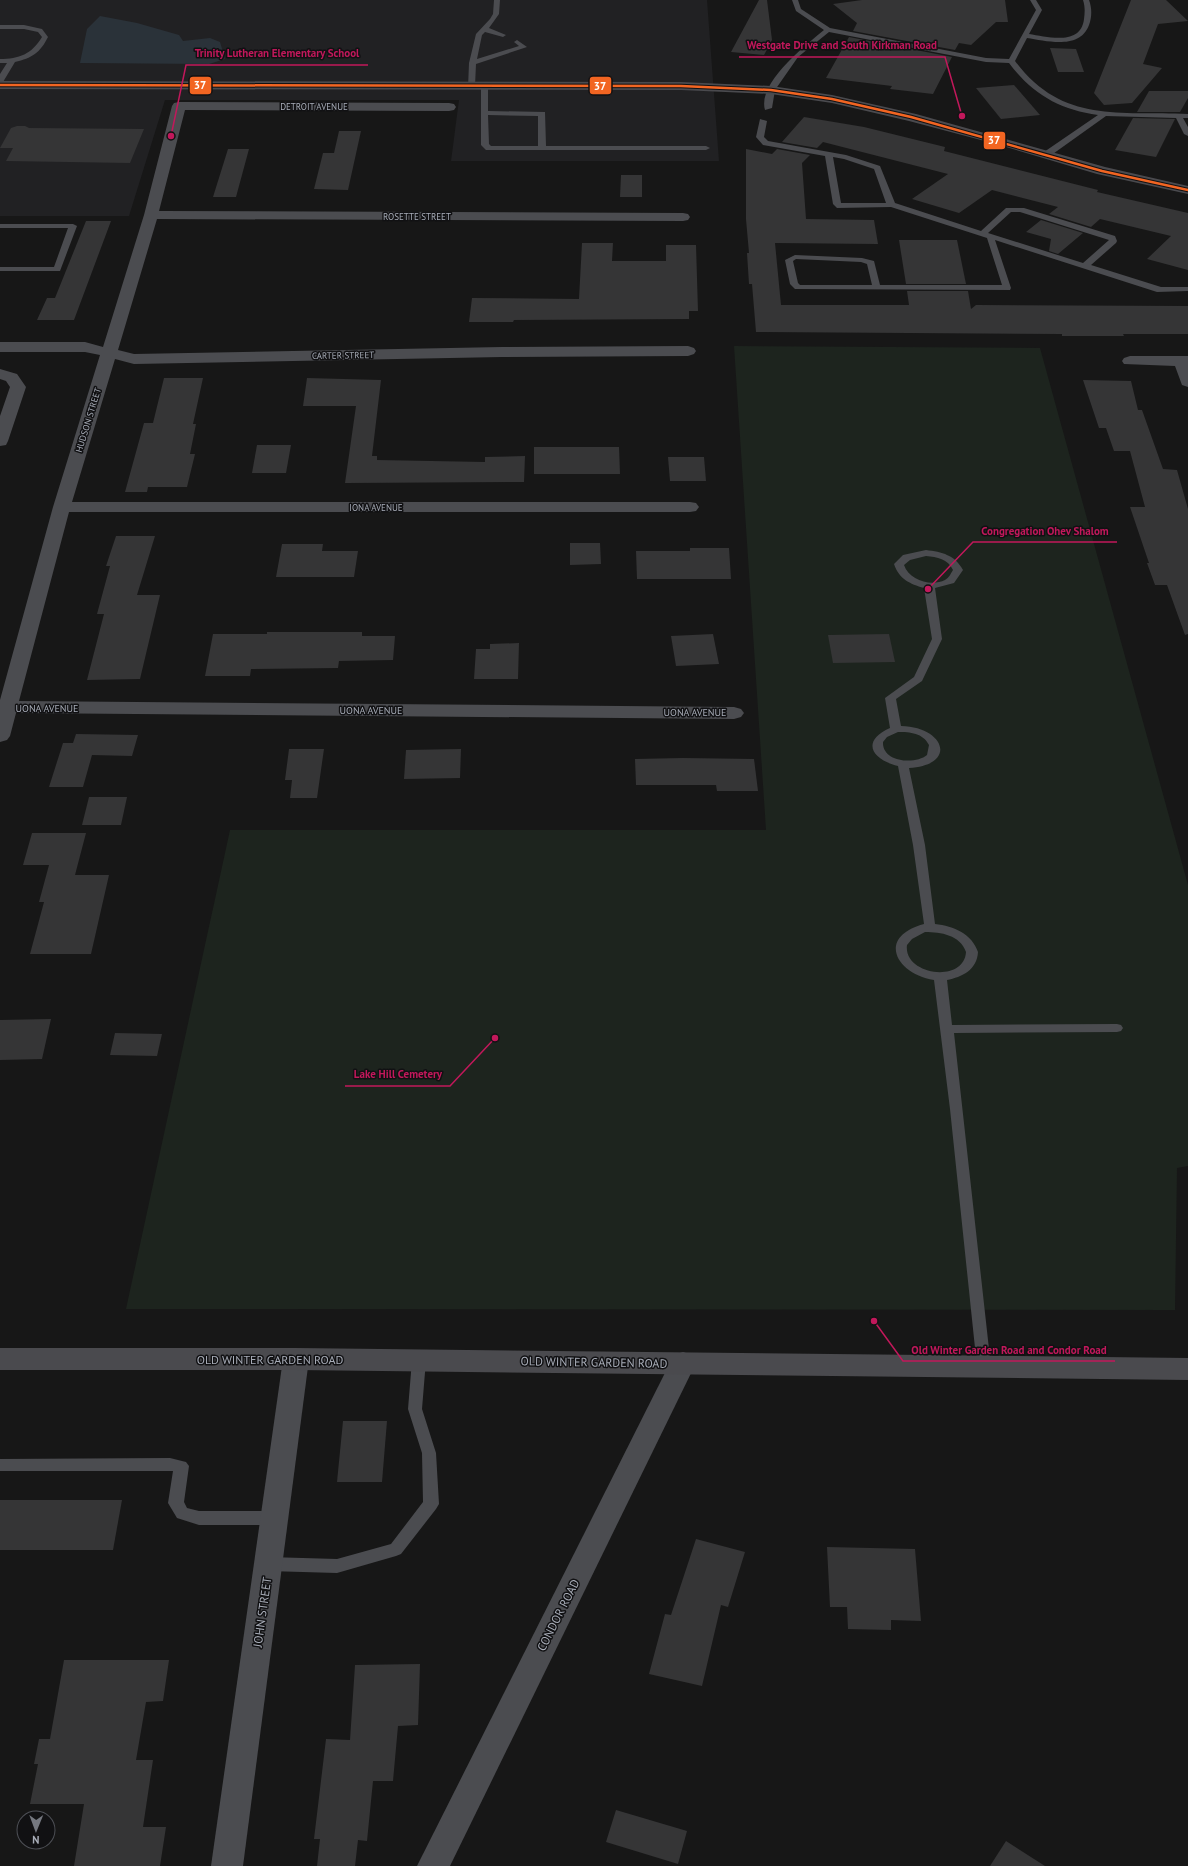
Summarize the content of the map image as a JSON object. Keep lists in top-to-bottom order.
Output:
{
  "streets": {
    "street": [
      "DETROIT AVENUE",
      "ROSETTE STREET",
      "CARTER STREET",
      "HUDSON STREET",
      "IONA AVENUE",
      "UONA AVENUE",
      "OLD WINTER GARDEN ROAD",
      "JOHN STREET",
      "CONDOR ROAD"
    ]
  },
  "crossings": [
    ["DETROIT AVENUE", "HUDSON STREET"],
    ["ROSETTE STREET", "HUDSON STREET"],
    ["CARTER STREET", "HUDSON STREET"],
    ["HUDSON STREET", "IONA AVENUE"],
    ["HUDSON STREET", "UONA AVENUE"],
    ["OLD WINTER GARDEN ROAD", "JOHN STREET"],
    ["OLD WINTER GARDEN ROAD", "CONDOR ROAD"]
  ],
  "places": [
    "Westgate Drive and South Kirkman Road",
    "Trinity Lutheran Elementary School",
    "Congregation Ohev Shalom",
    "Lake Hill Cemetery",
    "Old Winter Garden Road and Condor Road"
  ],
  "lines": ["transit line 37"],
  "north": "bottom"
}
